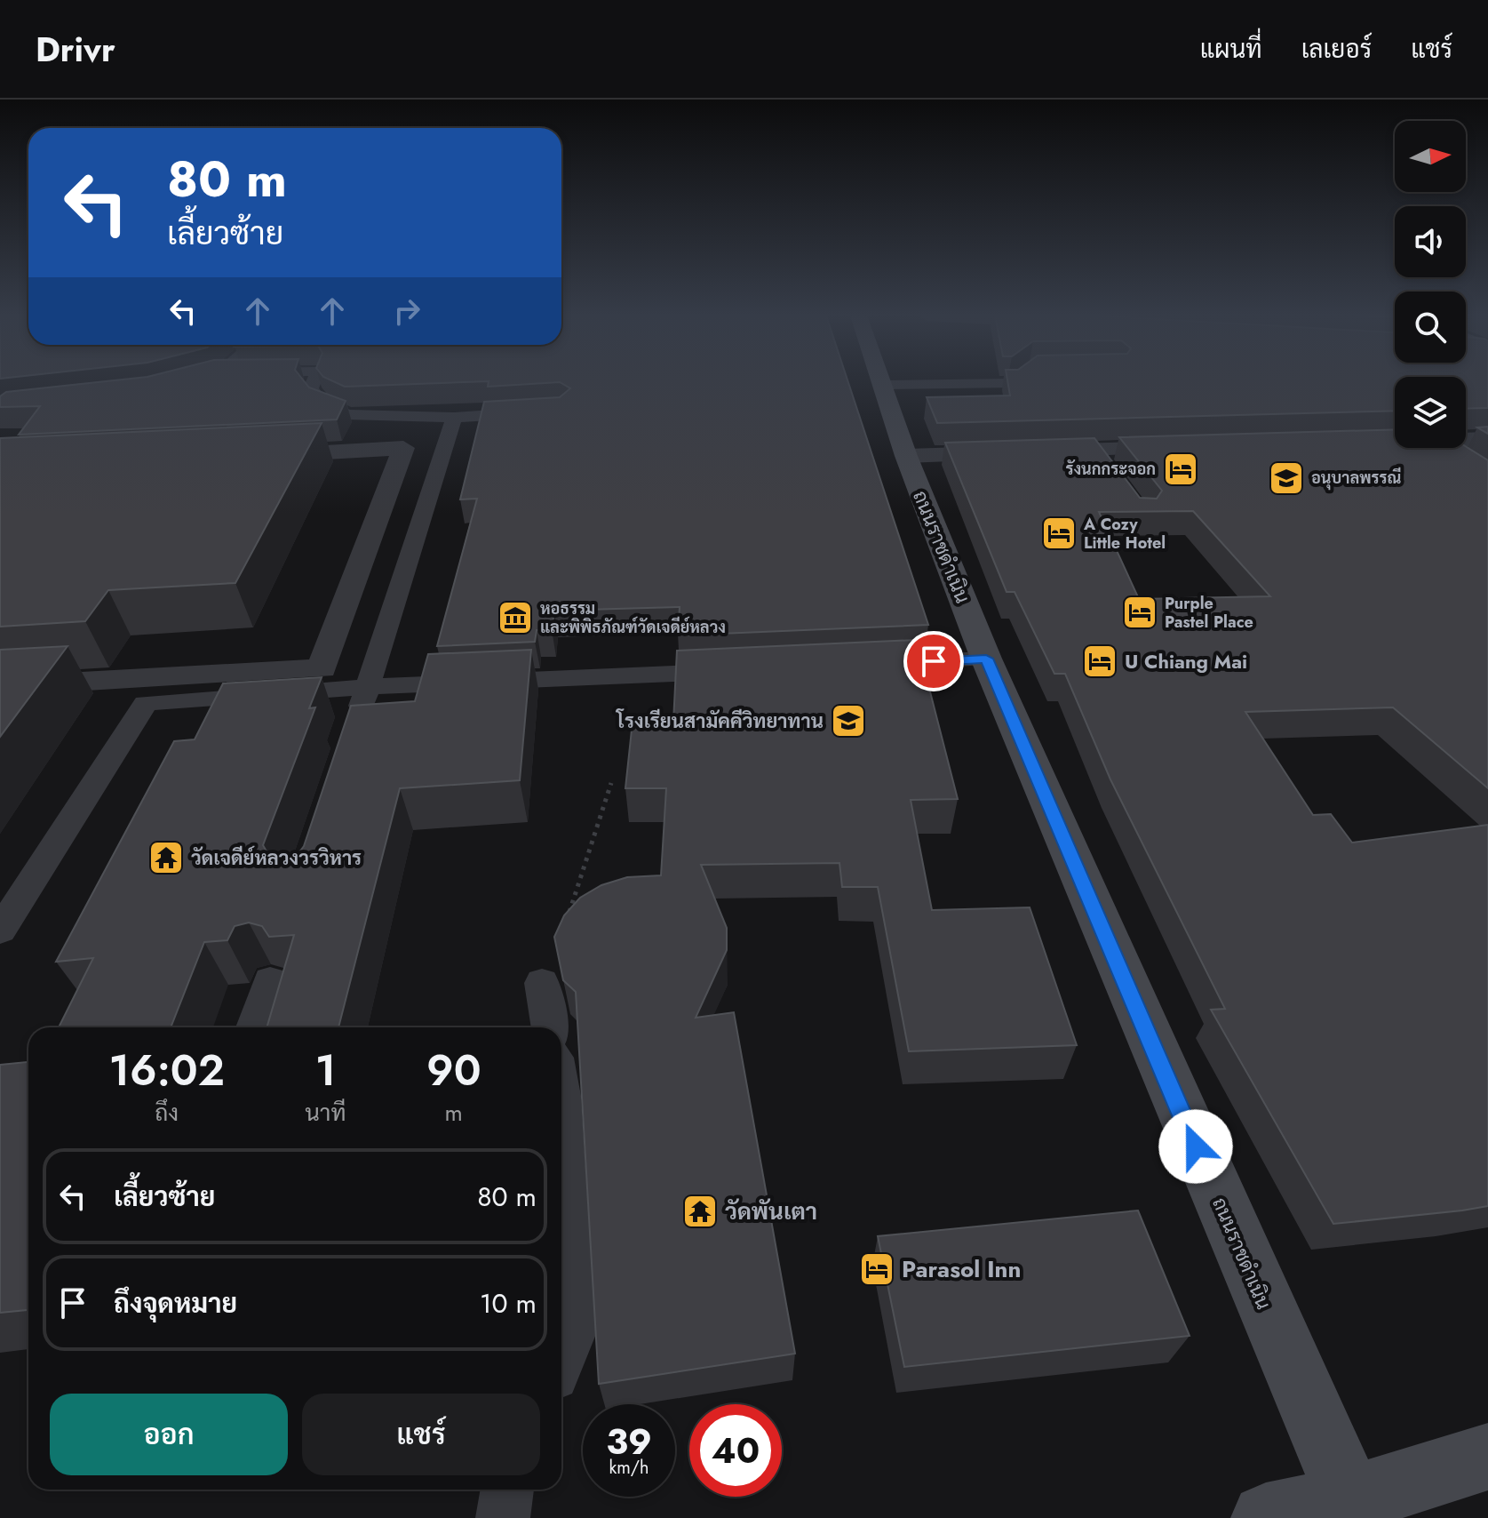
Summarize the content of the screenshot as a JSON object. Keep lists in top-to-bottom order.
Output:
{
  "streets": {
    "street": ["ถนนราชดำเนิน"]
  },
  "places": {
    "hotel": [
      "รังนกกระจอก",
      "A Cozy Little Hotel",
      "Purple Pastel Place",
      "U Chiang Mai",
      "Parasol Inn"
    ],
    "school or university": ["อนุบาลพรรณี", "โรงเรียนสามัคคีวิทยาทาน"],
    "museum": ["หอธรรม และพิพิธภัณฑ์วัดเจดีย์หลวง"],
    "temple": ["วัดเจดีย์หลวงวรวิหาร", "วัดพันเตา"]
  },
  "north": "right",
  "page": {
    "header": "Drivr",
    "nav": ["แผนที่", "เลเยอร์", "แชร์"],
    "turn": ["80 m", "เลี้ยวซ้าย"],
    "eta": [
      "16:02",
      "ถึง",
      "1",
      "นาที",
      "90",
      "m"
    ],
    "list": [
      {
        "name": "เลี้ยวซ้าย",
        "value": "80 m"
      },
      {
        "name": "ถึงจุดหมาย",
        "value": "10 m"
      }
    ],
    "buttons": ["ออก", "แชร์"],
    "speed": "39 km/h",
    "limit": "40"
  }
}
